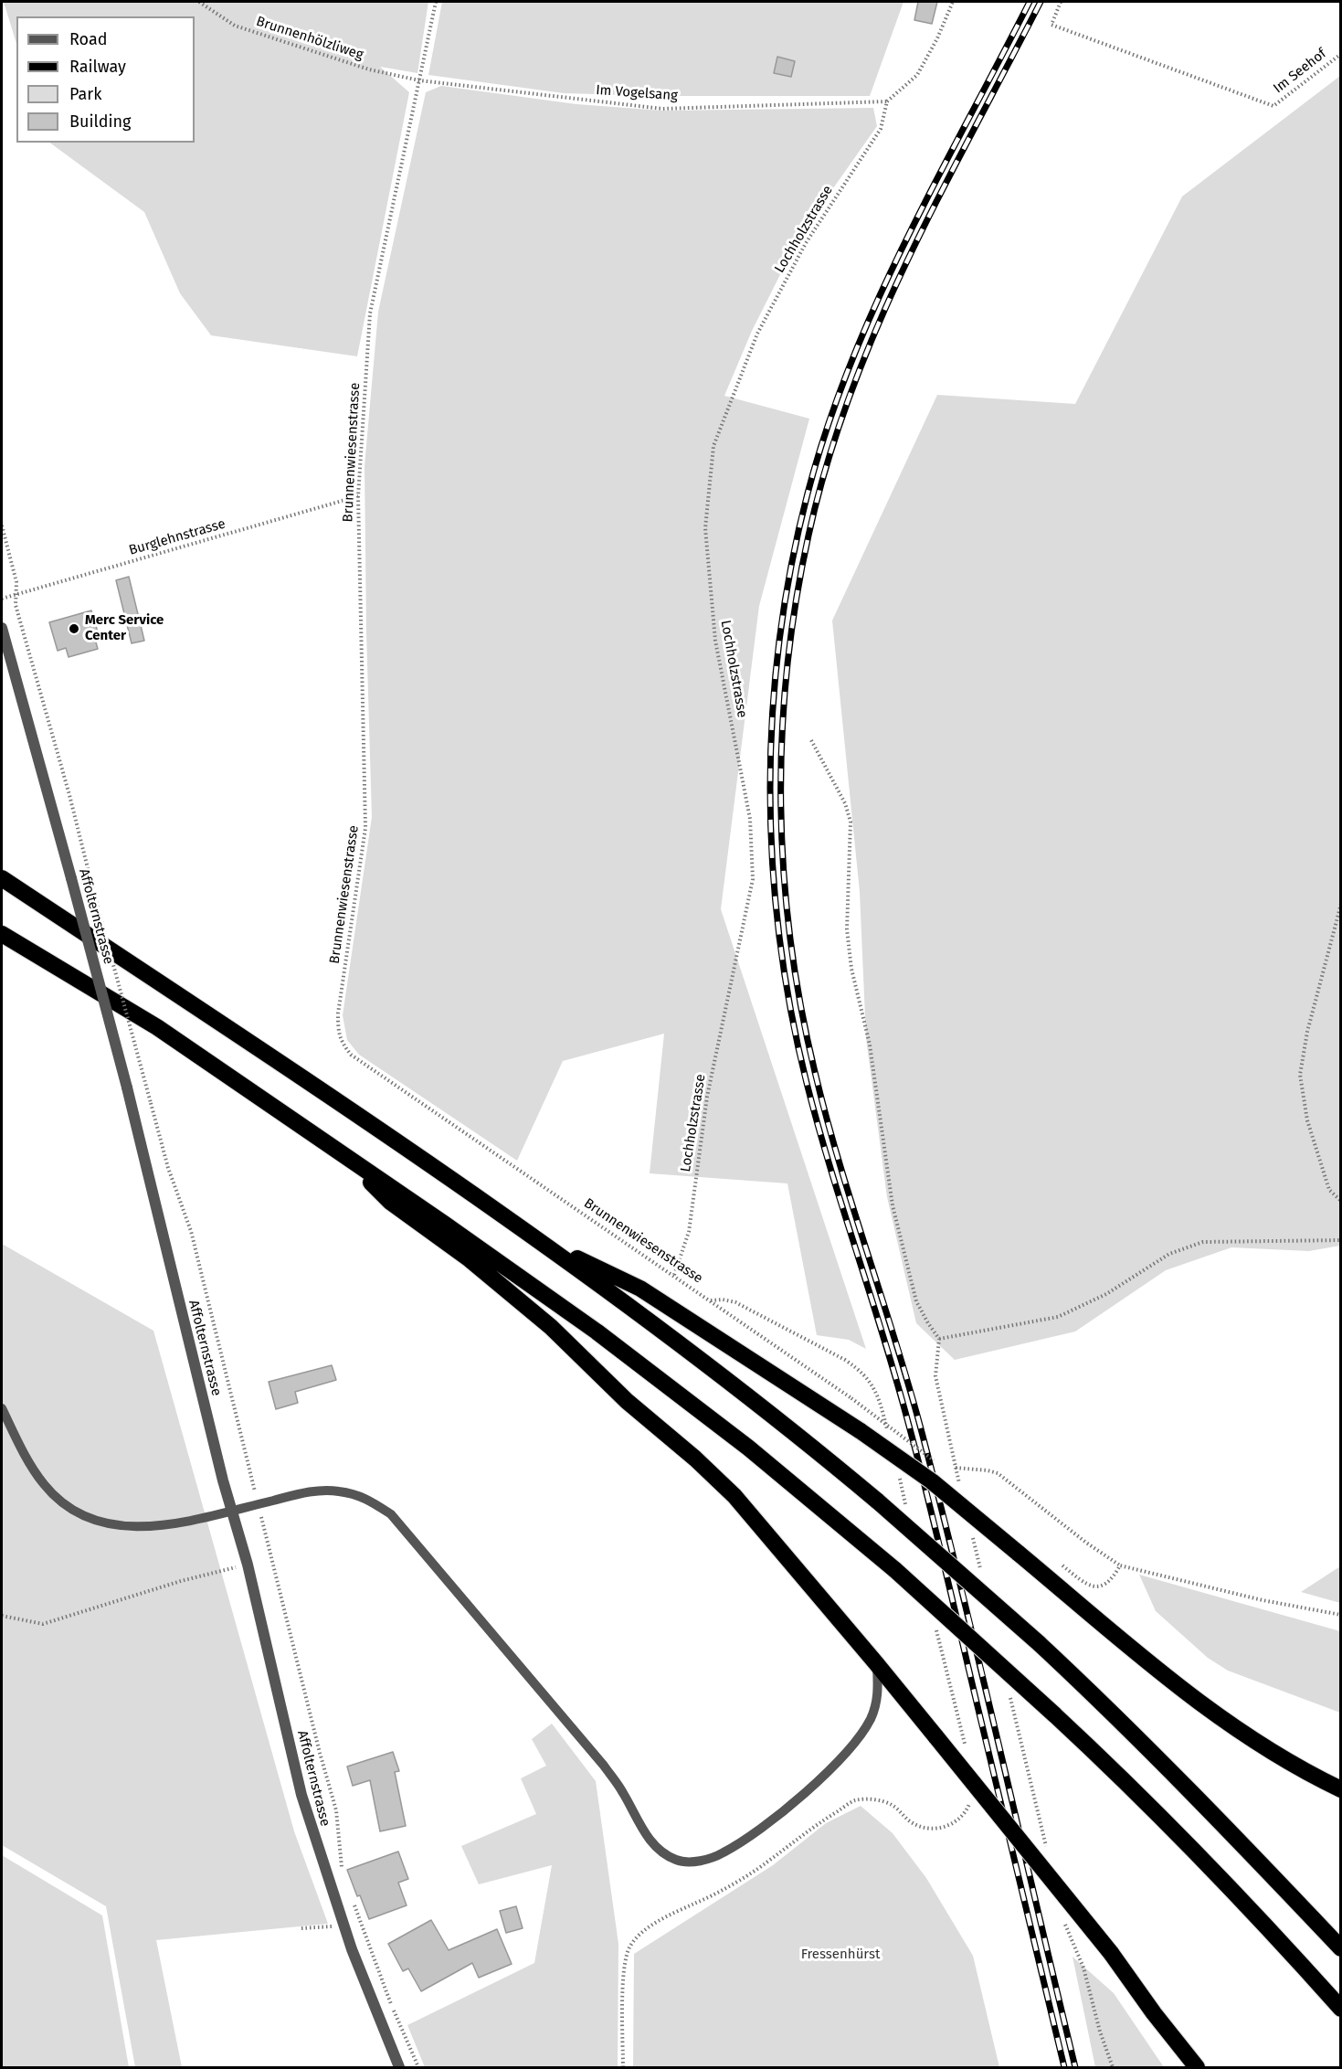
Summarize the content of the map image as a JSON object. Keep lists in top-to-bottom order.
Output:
{
  "streets": {
    "street": ["Affolternstrasse"],
    "path": [
      "Brunnenhölzliweg",
      "Im Seehof",
      "Im Vogelsang",
      "Lochholzstrasse",
      "Brunnenwiesenstrasse",
      "Burglehnstrasse"
    ]
  },
  "crossings": [
    ["Brunnenhölzliweg", "Im Vogelsang"],
    ["Brunnenhölzliweg", "Brunnenwiesenstrasse"],
    ["Im Vogelsang", "Lochholzstrasse"],
    ["Im Vogelsang", "Brunnenwiesenstrasse"],
    ["Lochholzstrasse", "Brunnenwiesenstrasse"],
    ["Brunnenwiesenstrasse", "Burglehnstrasse"]
  ],
  "parks": ["Fressenhürst"],
  "places": ["Merc Service Center"],
  "legend": [
    "Road",
    "Railway",
    "Park",
    "Building"
  ]
}
